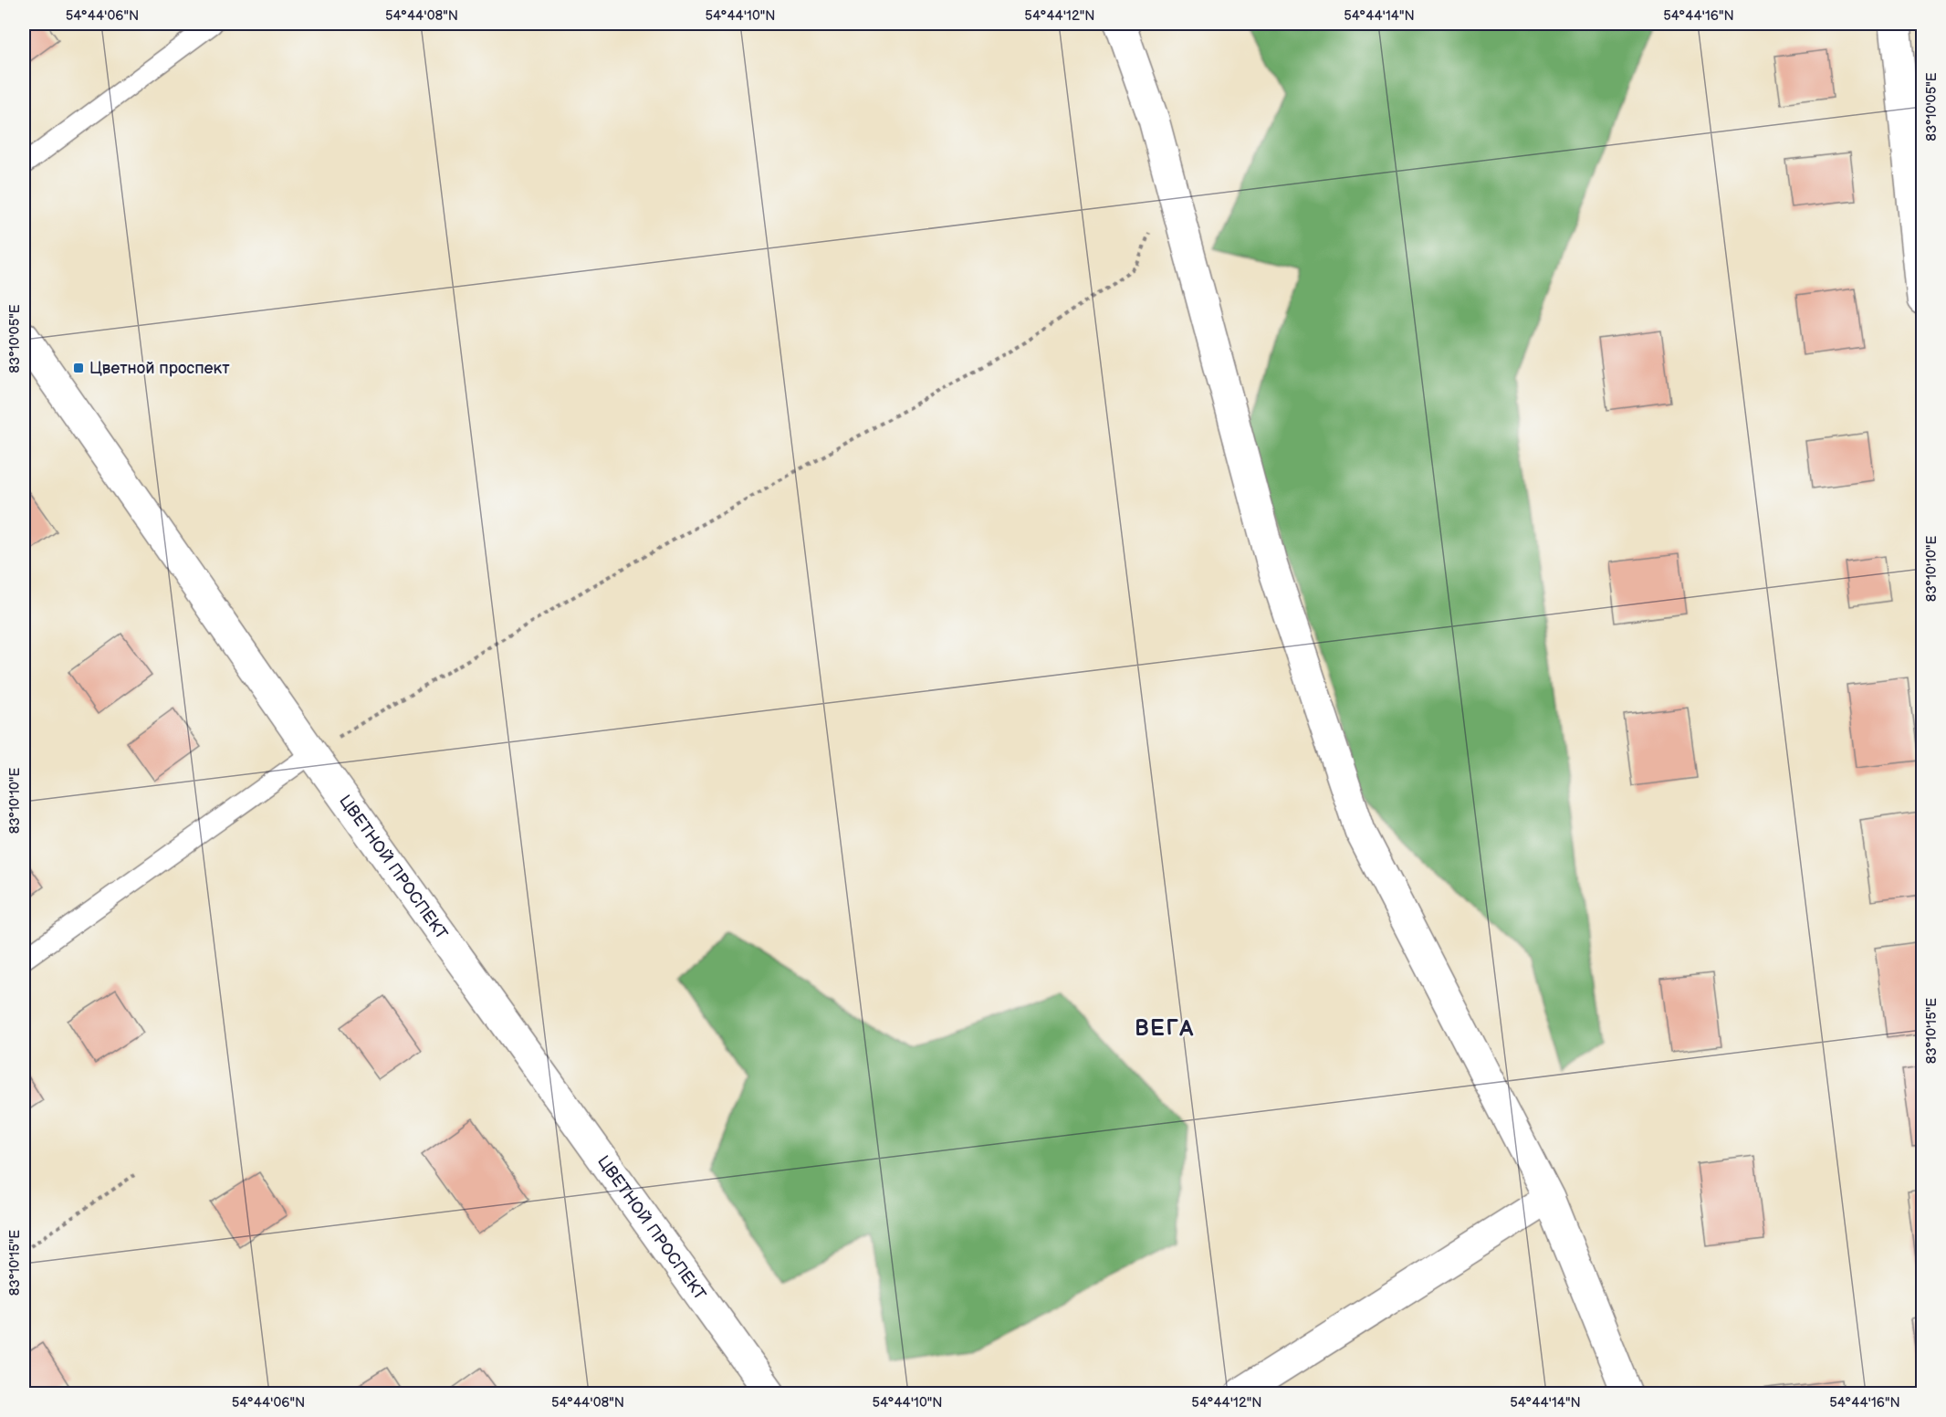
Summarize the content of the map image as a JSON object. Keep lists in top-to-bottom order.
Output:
{
  "streets": {
    "street": ["ЦВЕТНОЙ ПРОСПЕКТ"]
  },
  "districts": ["ВЕГА"],
  "places": {
    "transit": ["Цветной проспект"]
  },
  "coordinates": [
    "54°44'06\"N",
    "54°44'08\"N",
    "54°44'10\"N",
    "54°44'12\"N",
    "54°44'14\"N",
    "54°44'16\"N",
    "83°10'05\"E",
    "83°10'10\"E",
    "83°10'15\"E"
  ]
}
